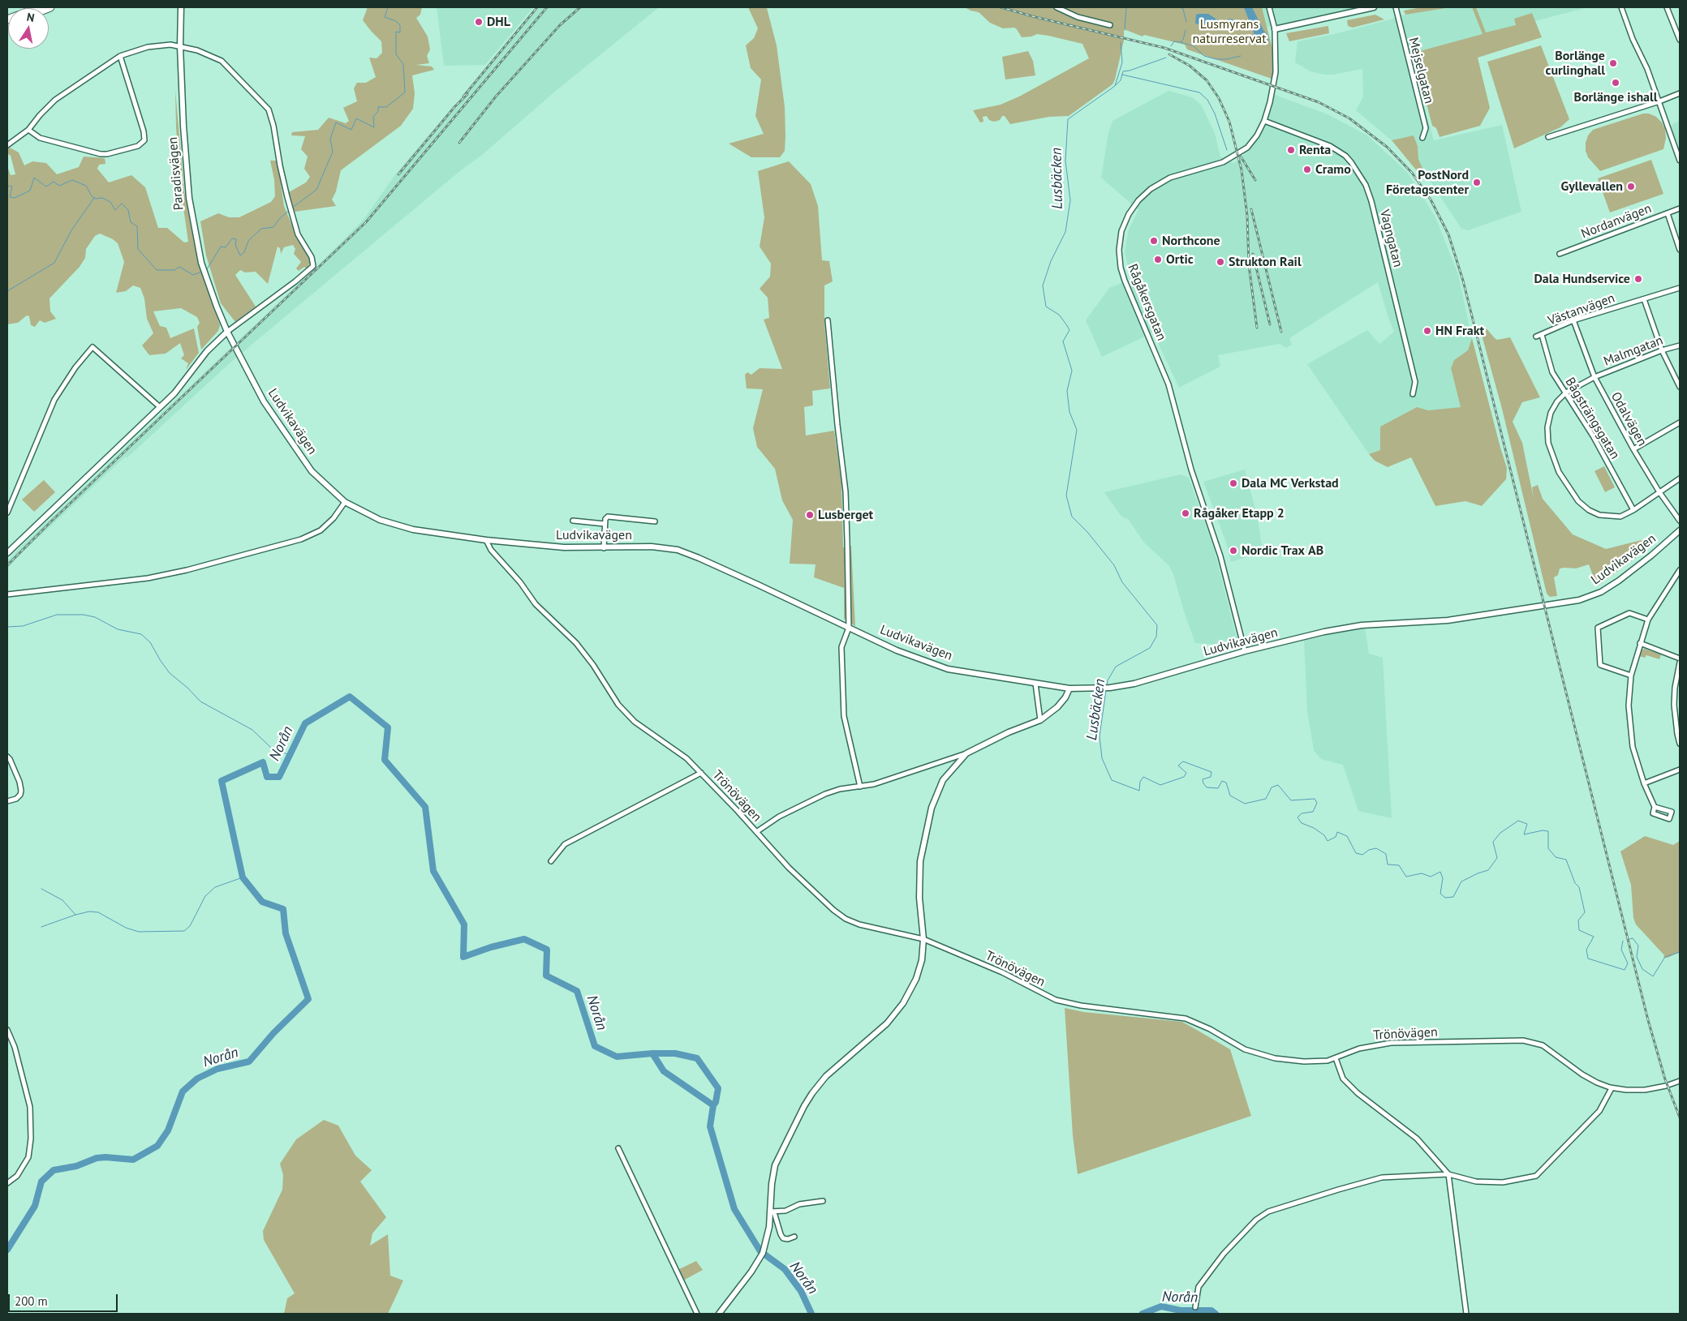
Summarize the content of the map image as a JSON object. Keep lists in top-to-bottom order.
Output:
{
  "streets": {
    "street": [
      "Mejselgatan",
      "Paradisvägen",
      "Nordanvägen",
      "Vagngatan",
      "Rågåkersgatan",
      "Västanvägen",
      "Malmgatan",
      "Bågsträngsgatan",
      "Odalvägen",
      "Ludvikavägen",
      "Trönövägen"
    ]
  },
  "crossings": [
    ["Paradisvägen", "Ludvikavägen"],
    ["Vagngatan", "Rågåkersgatan"],
    ["Rågåkersgatan", "Ludvikavägen"],
    ["Västanvägen", "Bågsträngsgatan"],
    ["Västanvägen", "Odalvägen"],
    ["Malmgatan", "Bågsträngsgatan"],
    ["Malmgatan", "Odalvägen"],
    ["Ludvikavägen", "Trönövägen"]
  ],
  "water": ["Lusbäcken", "Norån"],
  "parks": ["Lusmyrans naturreservat"],
  "places": [
    "DHL",
    "Borlänge curlinghall",
    "Borlänge ishall",
    "Renta",
    "Cramo",
    "PostNord Företagscenter",
    "Gyllevallen",
    "Northcone",
    "Ortic",
    "Strukton Rail",
    "Dala Hundservice",
    "HN Frakt",
    "Dala MC Verkstad",
    "Rågåker Etapp 2",
    "Lusberget",
    "Nordic Trax AB"
  ],
  "scale_bar": "200 m",
  "north": "top"
}
